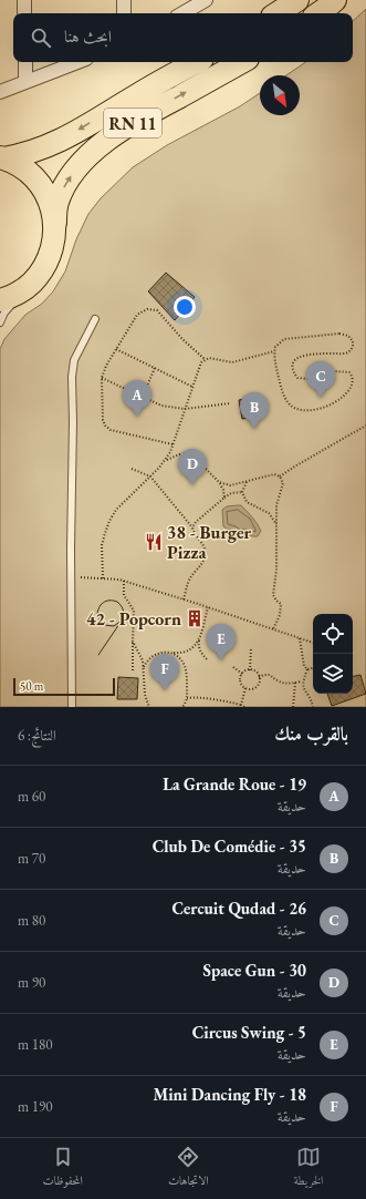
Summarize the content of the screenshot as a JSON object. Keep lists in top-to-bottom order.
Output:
{
  "streets": {
    "highway": ["RN 11"]
  },
  "places": {
    "restaurant": ["38 - Burger Pizza"],
    "building": ["42 - Popcorn"]
  },
  "scale_bar": "50 m",
  "north": "bottom right",
  "page": {
    "search": "ابحث هنا",
    "pins": [
      "C",
      "A",
      "B",
      "D",
      "E",
      "F"
    ],
    "scale": "50 m",
    "heading": ["بالقرب منك", "النتائج: 6"],
    "list": [
      {
        "mark": "A",
        "name": "19 - La Grande Roue",
        "note": "حديقة",
        "value": "60 m"
      },
      {
        "mark": "B",
        "name": "35 - Club De Comédie",
        "note": "حديقة",
        "value": "70 m"
      },
      {
        "mark": "C",
        "name": "26 - Cercuit Qudad",
        "note": "حديقة",
        "value": "80 m"
      },
      {
        "mark": "D",
        "name": "30 - Space Gun",
        "note": "حديقة",
        "value": "90 m"
      },
      {
        "mark": "E",
        "name": "5 - Circus Swing",
        "note": "حديقة",
        "value": "180 m"
      },
      {
        "mark": "F",
        "name": "18 - Mini Dancing Fly",
        "note": "حديقة",
        "value": "190 m"
      }
    ],
    "nav": ["الخريطة", "الاتجاهات", "المحفوظات"]
  }
}
